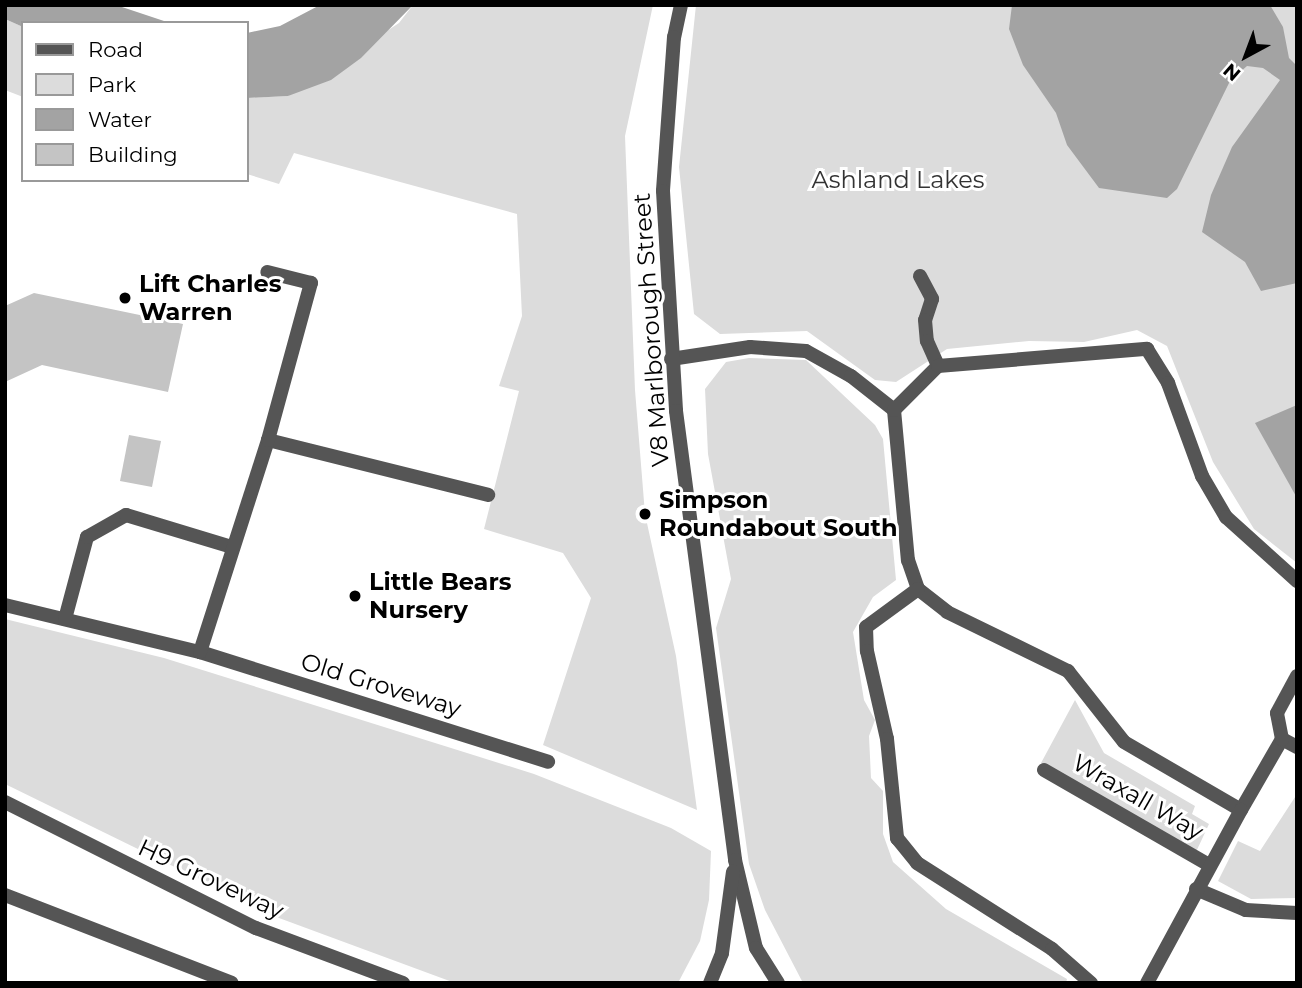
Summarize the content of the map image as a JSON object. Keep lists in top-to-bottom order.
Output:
{
  "streets": {
    "street": [
      "V8 Marlborough Street",
      "Old Groveway",
      "Wraxall Way",
      "H9 Groveway"
    ]
  },
  "parks": ["Ashland Lakes"],
  "places": ["Lift Charles Warren", "Simpson Roundabout South", "Little Bears Nursery"],
  "legend": [
    "Road",
    "Park",
    "Water",
    "Building"
  ],
  "north": "bottom left"
}
